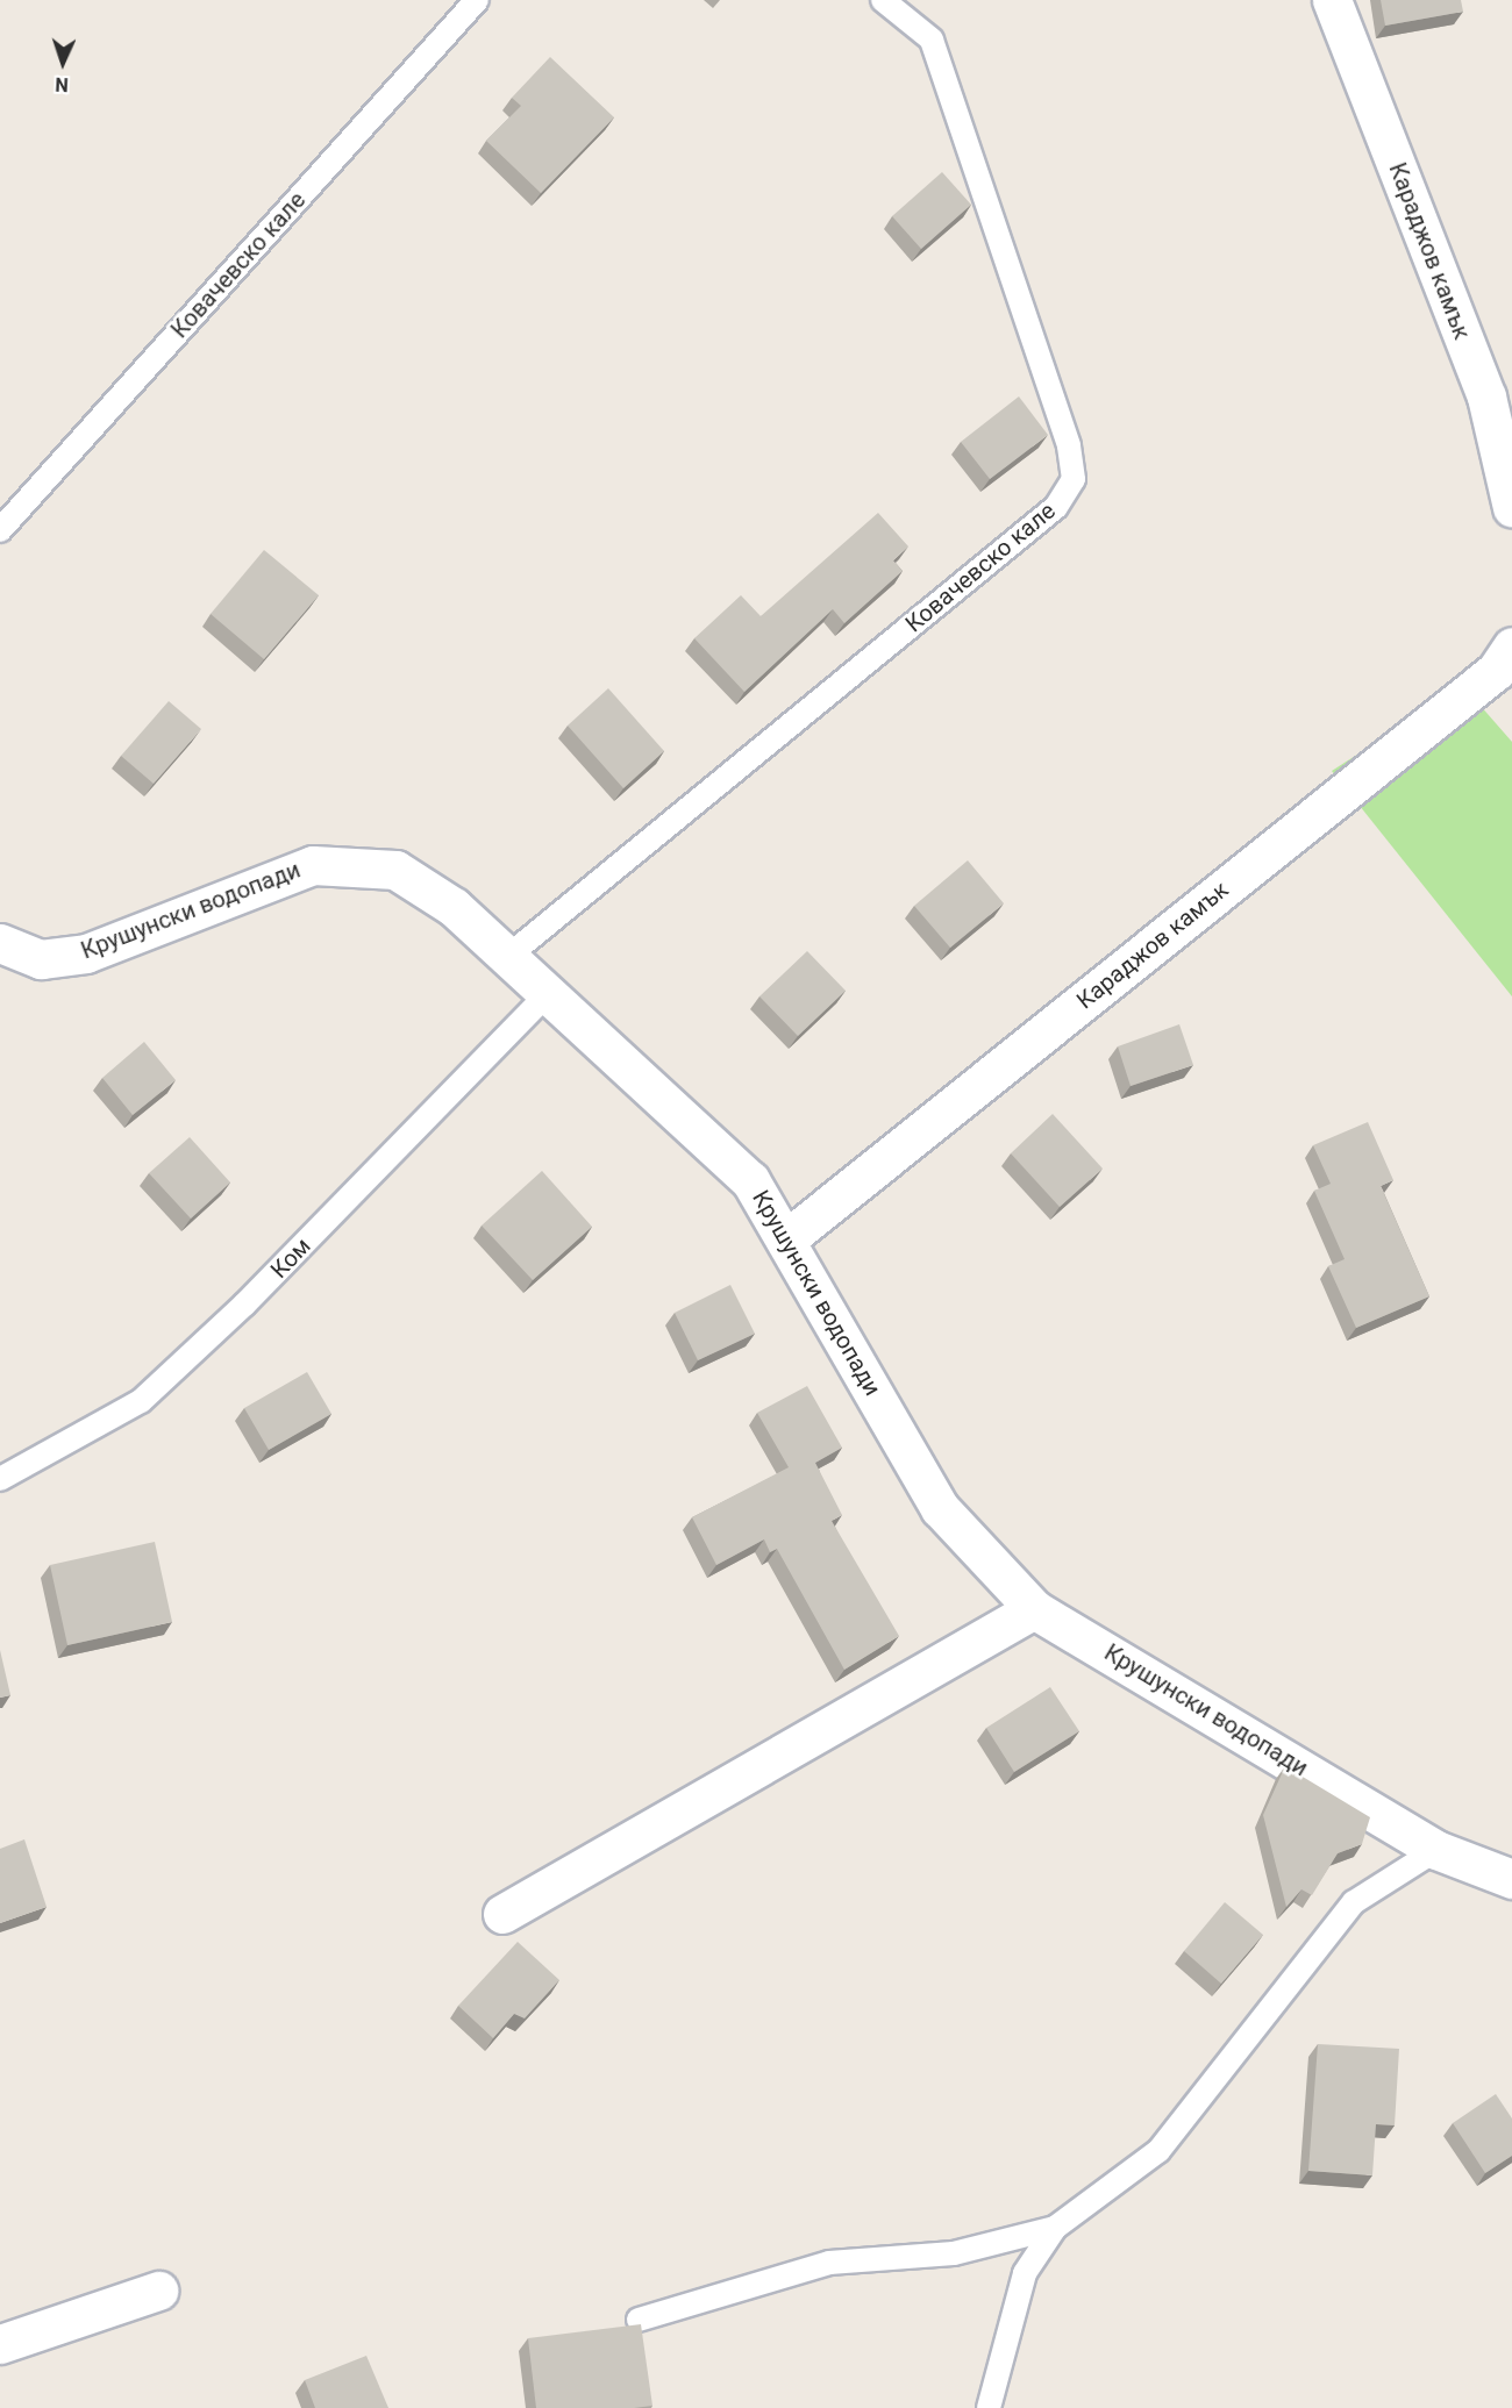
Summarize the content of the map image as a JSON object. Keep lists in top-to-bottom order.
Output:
{
  "streets": {
    "street": ["Караджов камък", "Крушунски водопади"],
    "lane": ["Ковачевско кале", "Ком"]
  },
  "crossings": [
    ["Караджов камък", "Крушунски водопади"],
    ["Ковачевско кале", "Крушунски водопади"],
    ["Крушунски водопади", "Ком"]
  ],
  "north": "bottom"
}
